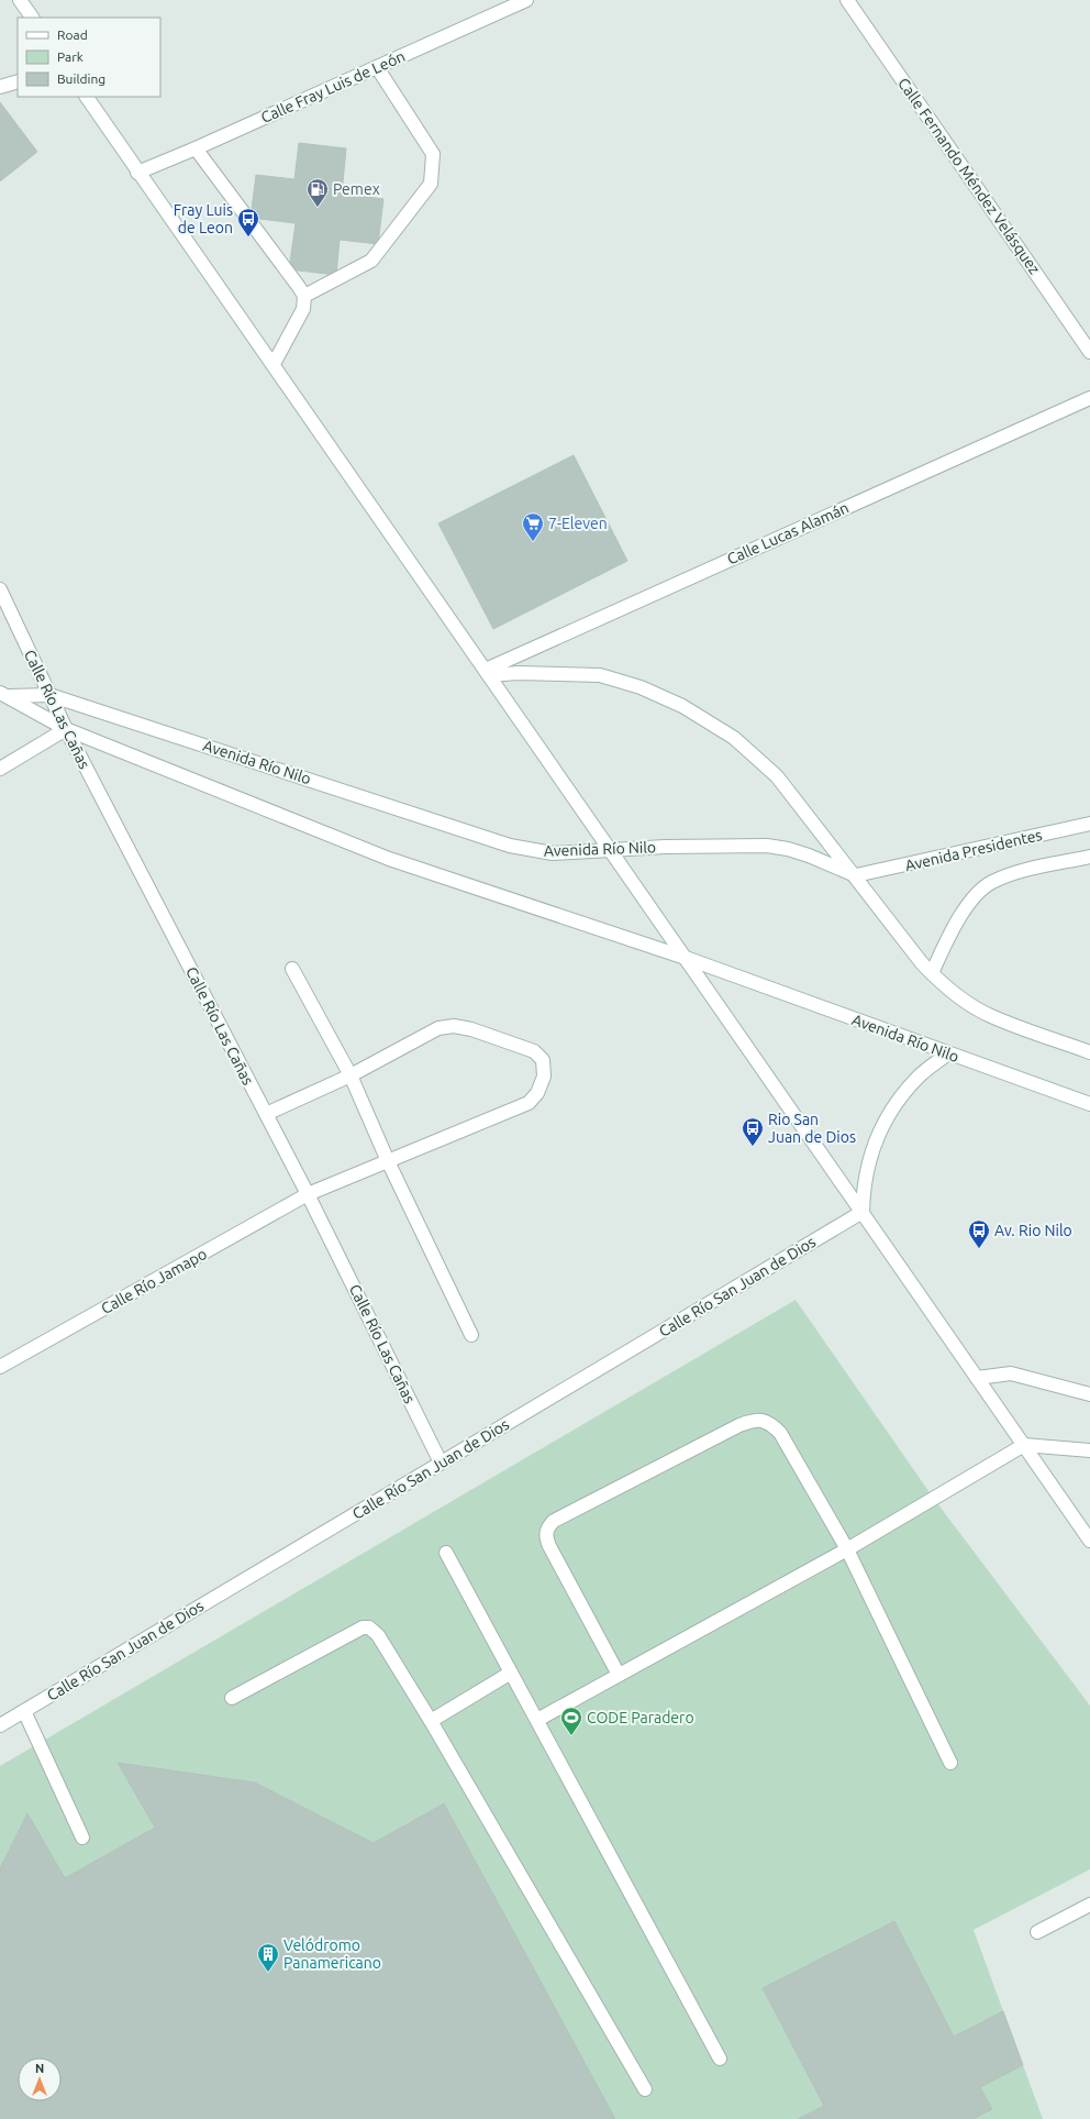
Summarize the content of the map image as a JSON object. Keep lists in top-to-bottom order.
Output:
{
  "streets": {
    "street": [
      "Calle Fray Luis de León",
      "Calle Fernando Méndez Velásquez",
      "Calle Lucas Alamán",
      "Calle Río Las Cañas",
      "Avenida Río Nilo",
      "Avenida Presidentes",
      "Calle Río Jamapo",
      "Calle Río San Juan de Dios"
    ]
  },
  "crossings": [
    ["Calle Río Las Cañas", "Avenida Río Nilo"],
    ["Calle Río Las Cañas", "Calle Río Jamapo"],
    ["Calle Río Las Cañas", "Calle Río San Juan de Dios"],
    ["Avenida Río Nilo", "Avenida Presidentes"]
  ],
  "places": {
    "fuel station": ["Pemex"],
    "bus stop": ["Fray Luis de Leon", "Rio San Juan de Dios", "Av. Rio Nilo"],
    "supermarket": ["7-Eleven"],
    "sports": ["CODE Paradero"],
    "building": ["Velódromo Panamericano"]
  },
  "legend": ["Road", "Park", "Building"],
  "north": "top"
}
